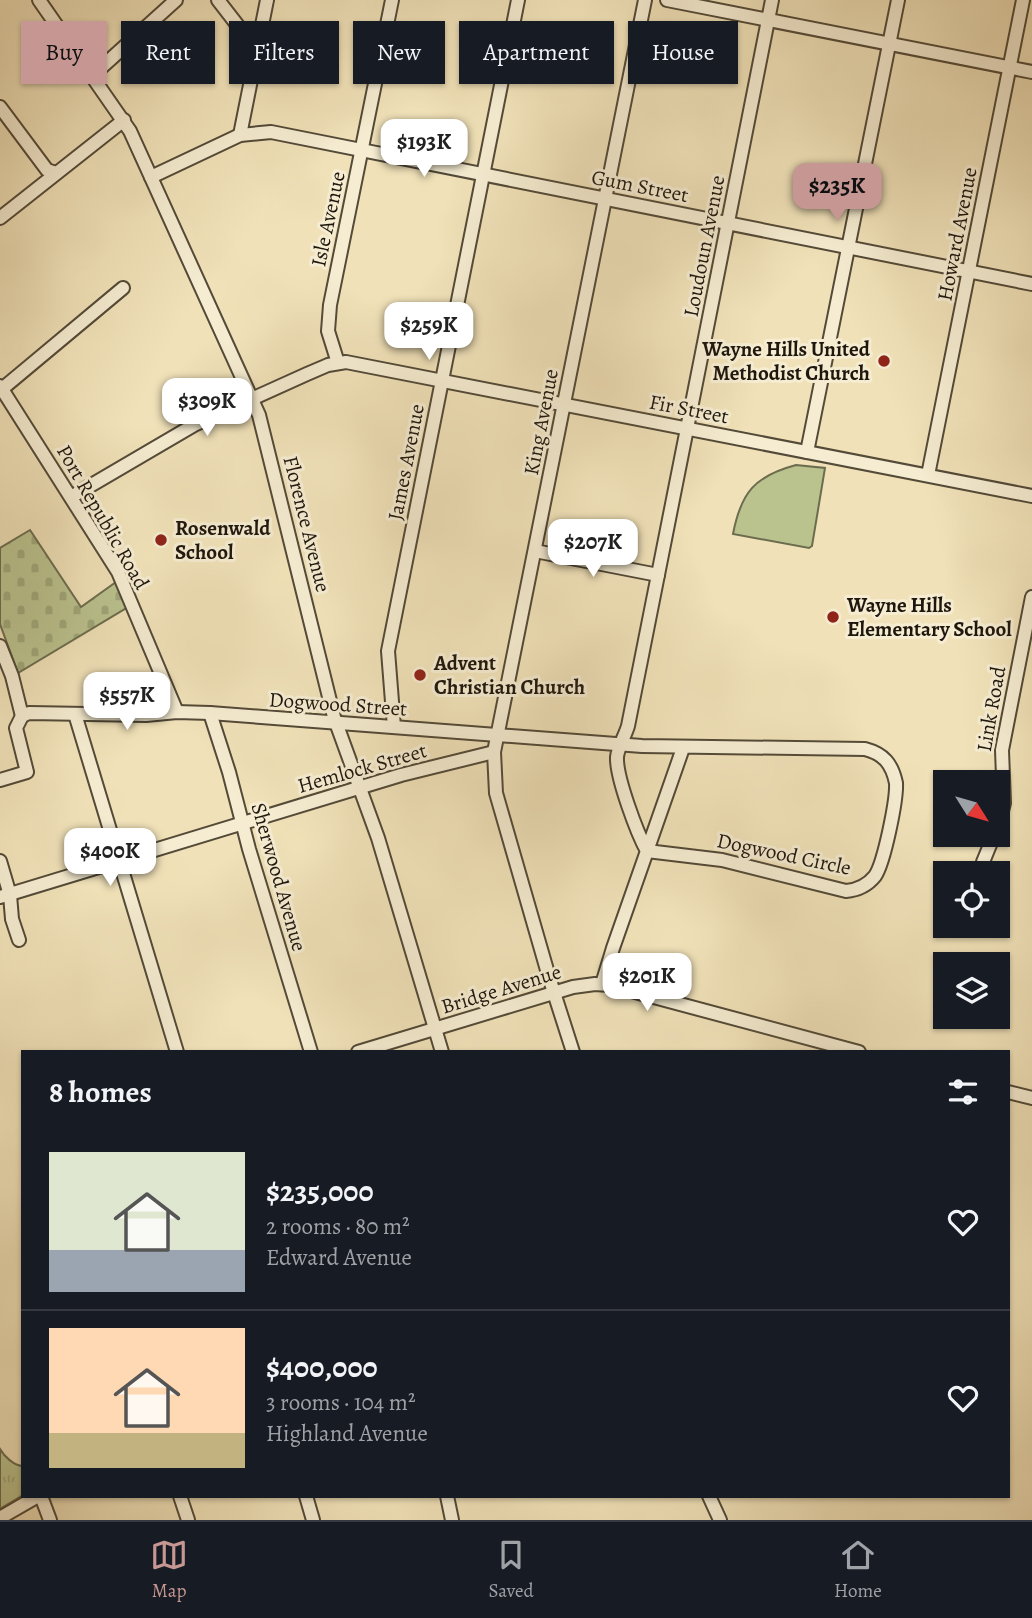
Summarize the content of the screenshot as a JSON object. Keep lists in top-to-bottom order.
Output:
{
  "streets": {
    "street": [
      "Gum Street",
      "Isle Avenue",
      "Howard Avenue",
      "Loudoun Avenue",
      "Fir Street",
      "King Avenue",
      "James Avenue",
      "Port Republic Road",
      "Florence Avenue",
      "Dogwood Street",
      "Link Road",
      "Hemlock Street",
      "Dogwood Circle",
      "Sherwood Avenue",
      "Bridge Avenue"
    ]
  },
  "crossings": [
    ["Gum Street", "Isle Avenue"],
    ["Gum Street", "Howard Avenue"],
    ["Gum Street", "Loudoun Avenue"],
    ["Gum Street", "King Avenue"],
    ["Gum Street", "James Avenue"],
    ["Isle Avenue", "Fir Street"],
    ["Howard Avenue", "Fir Street"],
    ["Loudoun Avenue", "Fir Street"],
    ["Loudoun Avenue", "Dogwood Street"],
    ["Loudoun Avenue", "Dogwood Circle"],
    ["Fir Street", "King Avenue"],
    ["Fir Street", "James Avenue"],
    ["King Avenue", "Dogwood Street"],
    ["King Avenue", "Hemlock Street"],
    ["King Avenue", "Bridge Avenue"],
    ["James Avenue", "Dogwood Street"],
    ["Port Republic Road", "Dogwood Street"],
    ["Florence Avenue", "Dogwood Street"],
    ["Florence Avenue", "Hemlock Street"],
    ["Florence Avenue", "Bridge Avenue"],
    ["Dogwood Street", "Dogwood Circle"],
    ["Dogwood Street", "Sherwood Avenue"],
    ["Hemlock Street", "Sherwood Avenue"]
  ],
  "places": [
    "Wayne Hills United Methodist Church",
    "Rosenwald School",
    "Wayne Hills Elementary School",
    "Advent Christian Church"
  ],
  "north": "bottom right",
  "page": {
    "chip": [
      "Buy",
      "Rent",
      "Filters",
      "New",
      "Apartment",
      "House"
    ],
    "price": [
      "$193K",
      "$235K",
      "$259K",
      "$309K",
      "$207K",
      "$557K",
      "$400K",
      "$201K"
    ],
    "heading": "8 homes",
    "list": [
      {
        "name": "$235,000",
        "note": "2 rooms · 80 m² · Edward Avenue"
      },
      {
        "name": "$400,000",
        "note": "3 rooms · 104 m² · Highland Avenue"
      }
    ],
    "tabs": ["Map", "Saved", "Home"]
  }
}
